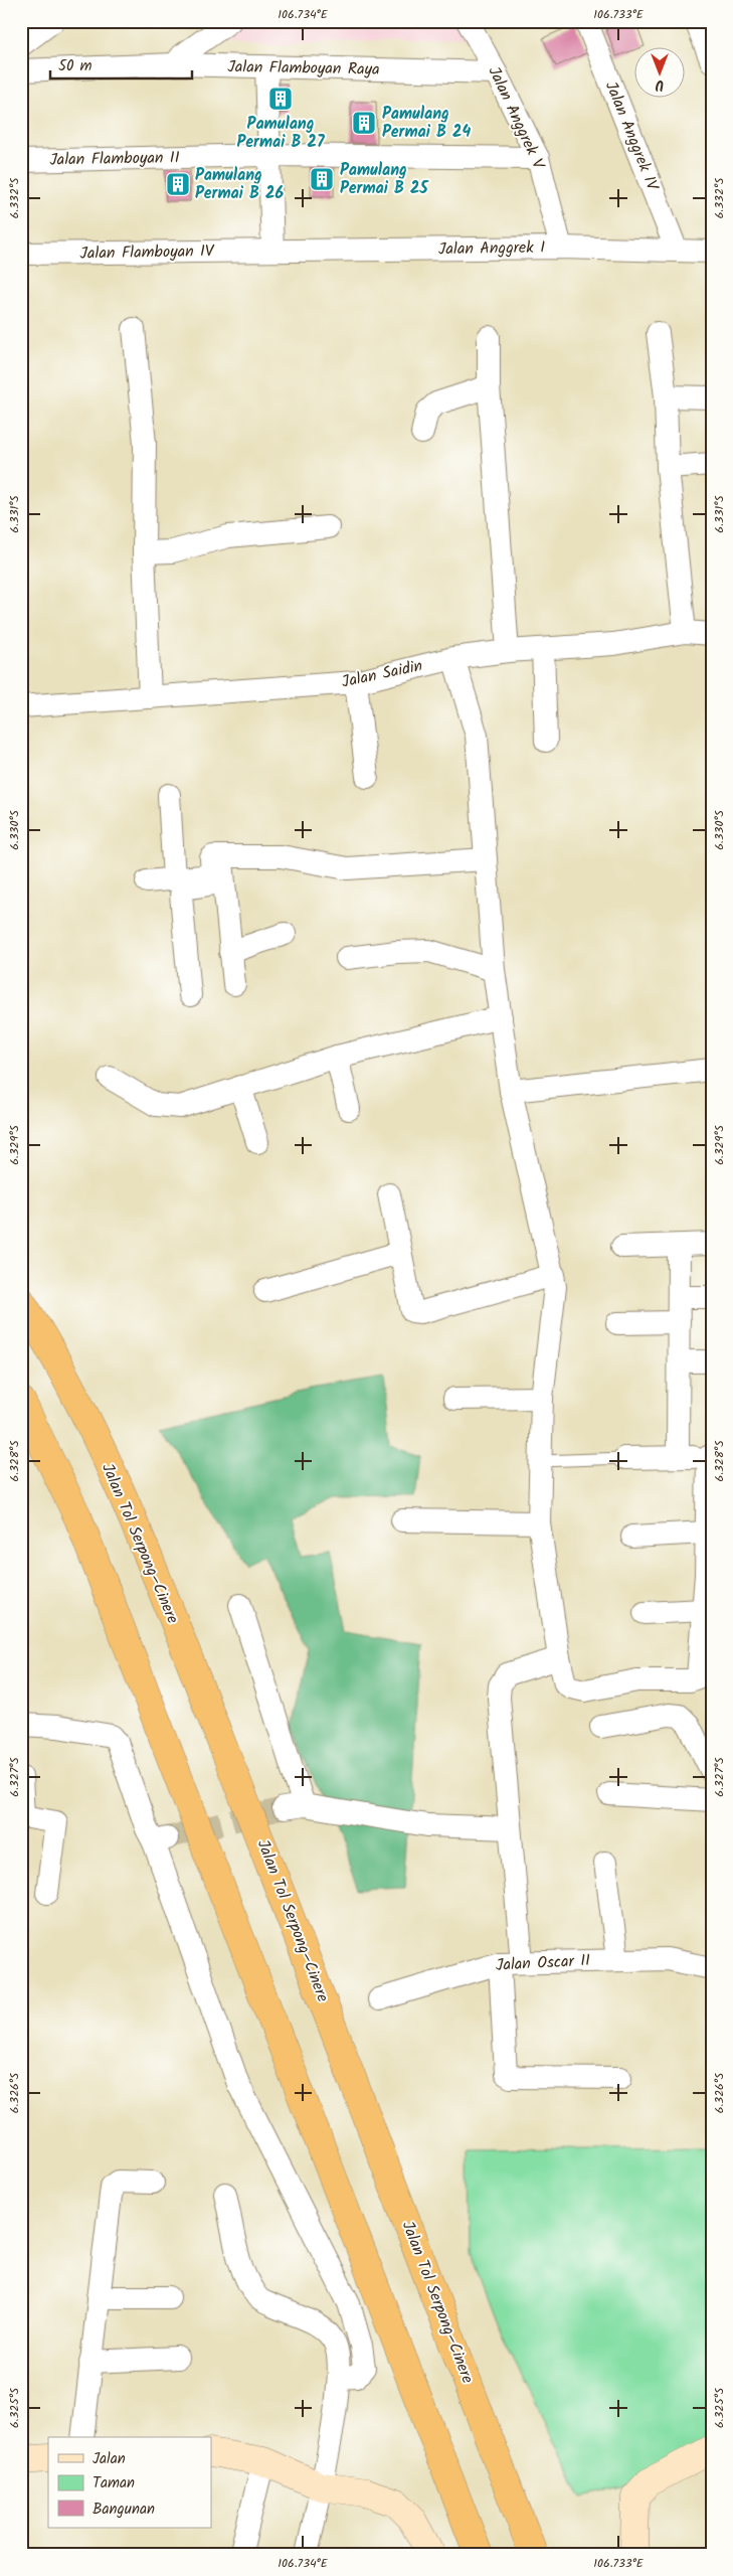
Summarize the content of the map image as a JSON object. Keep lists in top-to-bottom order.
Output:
{
  "streets": {
    "highway": ["Jalan Tol Serpong–Cinere"],
    "street": [
      "Jalan Flamboyan Raya",
      "Jalan Anggrek V",
      "Jalan Anggrek IV",
      "Jalan Flamboyan II",
      "Jalan Anggrek I",
      "Jalan Flamboyan IV",
      "Jalan Saidin",
      "Jalan Oscar II"
    ]
  },
  "crossings": [
    ["Jalan Flamboyan Raya", "Jalan Anggrek V"],
    ["Jalan Anggrek V", "Jalan Flamboyan II"],
    ["Jalan Anggrek V", "Jalan Anggrek I"],
    ["Jalan Anggrek IV", "Jalan Anggrek I"],
    ["Jalan Anggrek I", "Jalan Flamboyan IV"]
  ],
  "places": {
    "building": [
      "Pamulang Permai B 27",
      "Pamulang Permai B 24",
      "Pamulang Permai B 25",
      "Pamulang Permai B 26"
    ]
  },
  "legend": ["Jalan", "Taman", "Bangunan"],
  "scale_bar": "50 m",
  "north": "bottom",
  "coordinates": [
    "106.734°E",
    "106.733°E",
    "6.332°S",
    "6.331°S",
    "6.330°S",
    "6.329°S",
    "6.328°S",
    "6.327°S",
    "6.326°S",
    "6.325°S"
  ]
}
